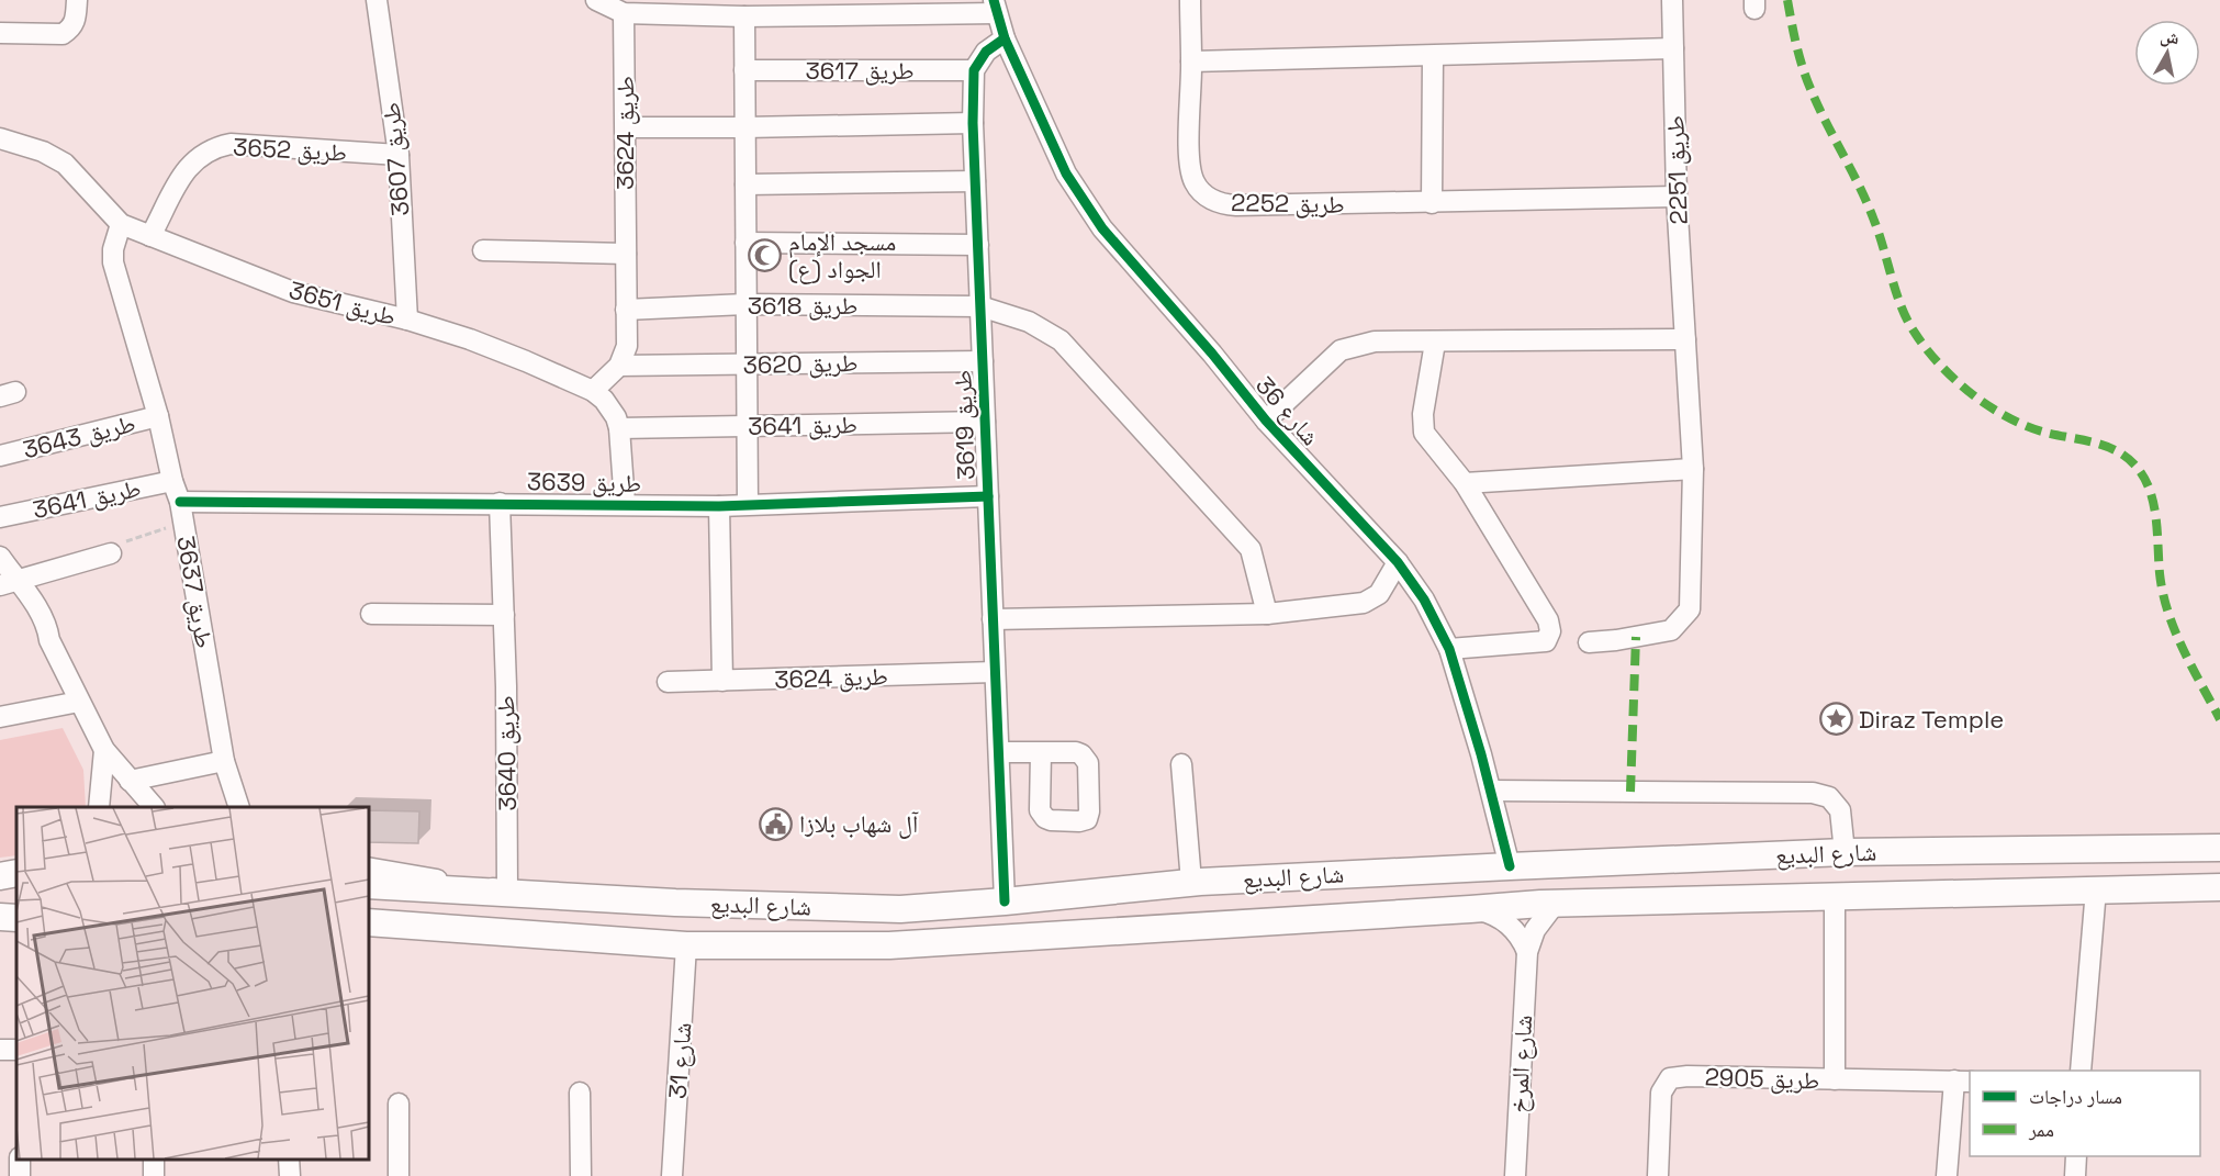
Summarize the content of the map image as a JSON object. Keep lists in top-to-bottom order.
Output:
{
  "streets": {
    "main road": ["شارع البديع"],
    "street": [
      "طريق 3617",
      "طريق 3624",
      "طريق 3652",
      "طريق 3607",
      "طريق 2251",
      "طريق 2252",
      "طريق 3651",
      "طريق 3618",
      "طريق 3620",
      "شارع 36",
      "طريق 3641",
      "طريق 3619",
      "طريق 3643",
      "طريق 3639",
      "طريق 3637",
      "طريق 3640",
      "شارع 31",
      "شارع المرخ",
      "طريق 2905"
    ]
  },
  "crossings": [
    ["طريق 3617", "طريق 3619"],
    ["طريق 3624", "طريق 3618"],
    ["طريق 3624", "طريق 3620"],
    ["طريق 3624", "طريق 3619"],
    ["طريق 3652", "طريق 3607"],
    ["طريق 3652", "طريق 3651"],
    ["طريق 3607", "طريق 3651"],
    ["طريق 2251", "طريق 2252"],
    ["طريق 3651", "طريق 3641"],
    ["طريق 3651", "طريق 3639"],
    ["طريق 3651", "طريق 3637"],
    ["طريق 3618", "طريق 3619"],
    ["طريق 3620", "طريق 3619"],
    ["شارع 36", "شارع البديع"],
    ["طريق 3641", "طريق 3619"],
    ["طريق 3641", "طريق 3637"],
    ["طريق 3619", "طريق 3639"],
    ["طريق 3619", "شارع البديع"],
    ["طريق 3643", "طريق 3637"],
    ["طريق 3639", "طريق 3637"],
    ["طريق 3639", "طريق 3640"],
    ["طريق 3640", "شارع البديع"],
    ["شارع البديع", "شارع 31"],
    ["شارع البديع", "شارع المرخ"]
  ],
  "places": {
    "mosque": ["مسجد الإمام الجواد (ع)"],
    "place": ["Diraz Temple"],
    "public building": ["آل شهاب بلازا"]
  },
  "legend": ["مسار دراجات", "ممر"],
  "north": "top"
}
